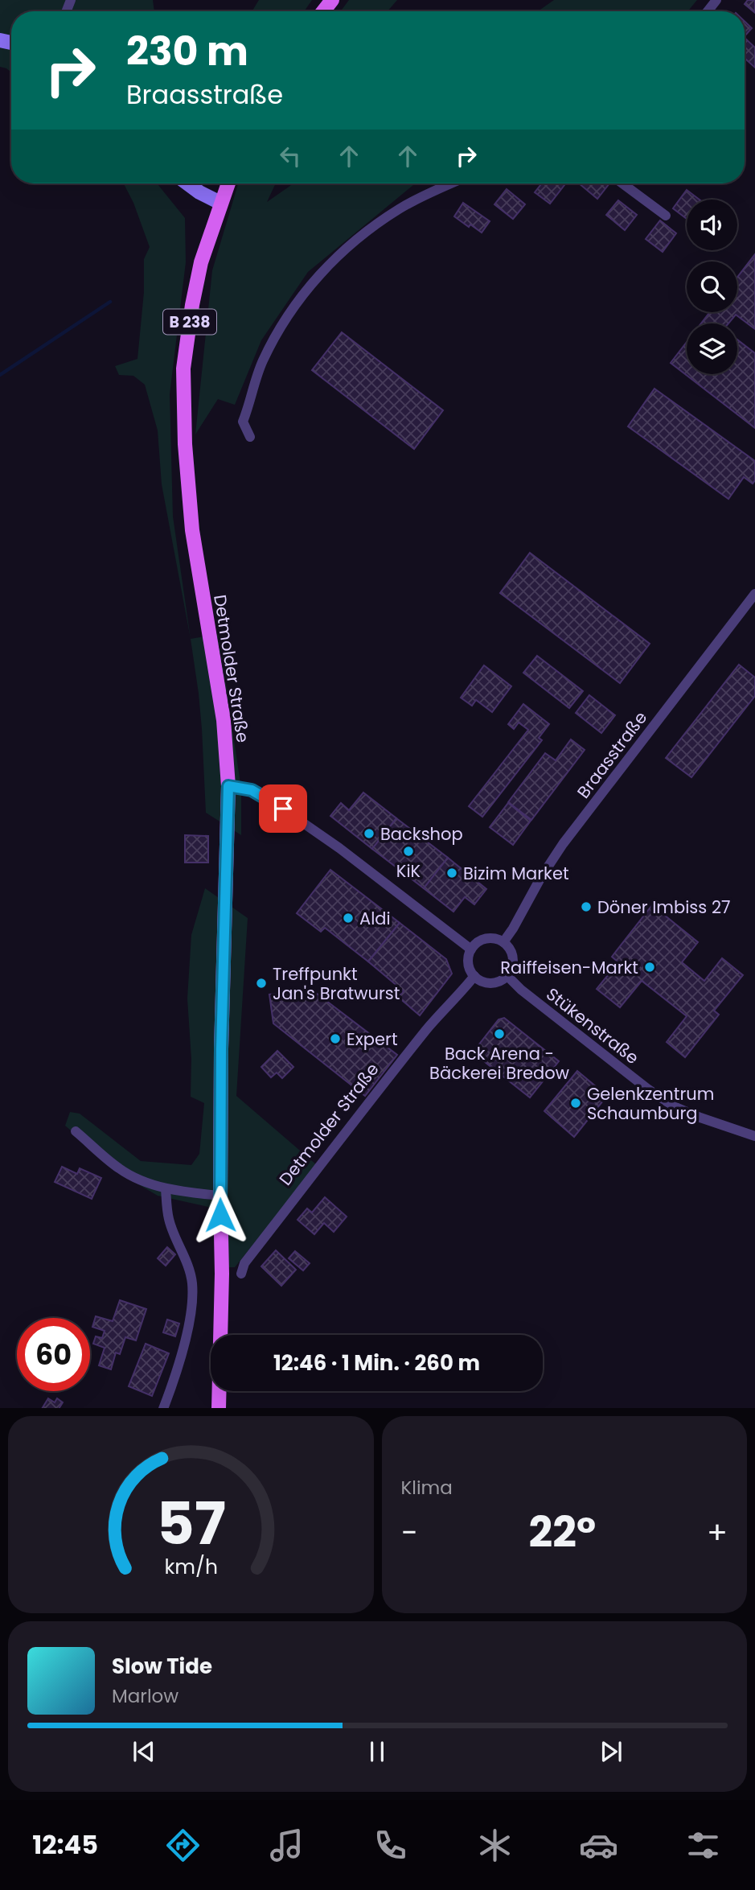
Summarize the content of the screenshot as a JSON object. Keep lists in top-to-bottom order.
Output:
{
  "streets": {
    "main road": ["B 238", "Detmolder Straße"],
    "street": ["Braasstraße", "Stükenstraße"]
  },
  "crossings": [
    ["B 238", "Detmolder Straße"],
    ["Detmolder Straße", "Braasstraße"],
    ["Detmolder Straße", "Stükenstraße"],
    ["Braasstraße", "Stükenstraße"]
  ],
  "places": [
    "Backshop",
    "KiK",
    "Bizim Market",
    "Döner Imbiss 27",
    "Aldi",
    "Raiffeisen-Markt",
    "Treffpunkt Jan's Bratwurst",
    "Back Arena - Bäckerei Bredow",
    "Expert",
    "Gelenkzentrum Schaumburg"
  ],
  "page": {
    "turn": ["230 m", "Braasstraße"],
    "limit": "60",
    "trip": "12:46 · 1 Min. · 260 m",
    "tile": "Klima",
    "heat": ["−", "22°", "+"],
    "song": ["Slow Tide", "Marlow"],
    "tabs": "12:45",
    "gauge": ["57", "km/h"]
  }
}
